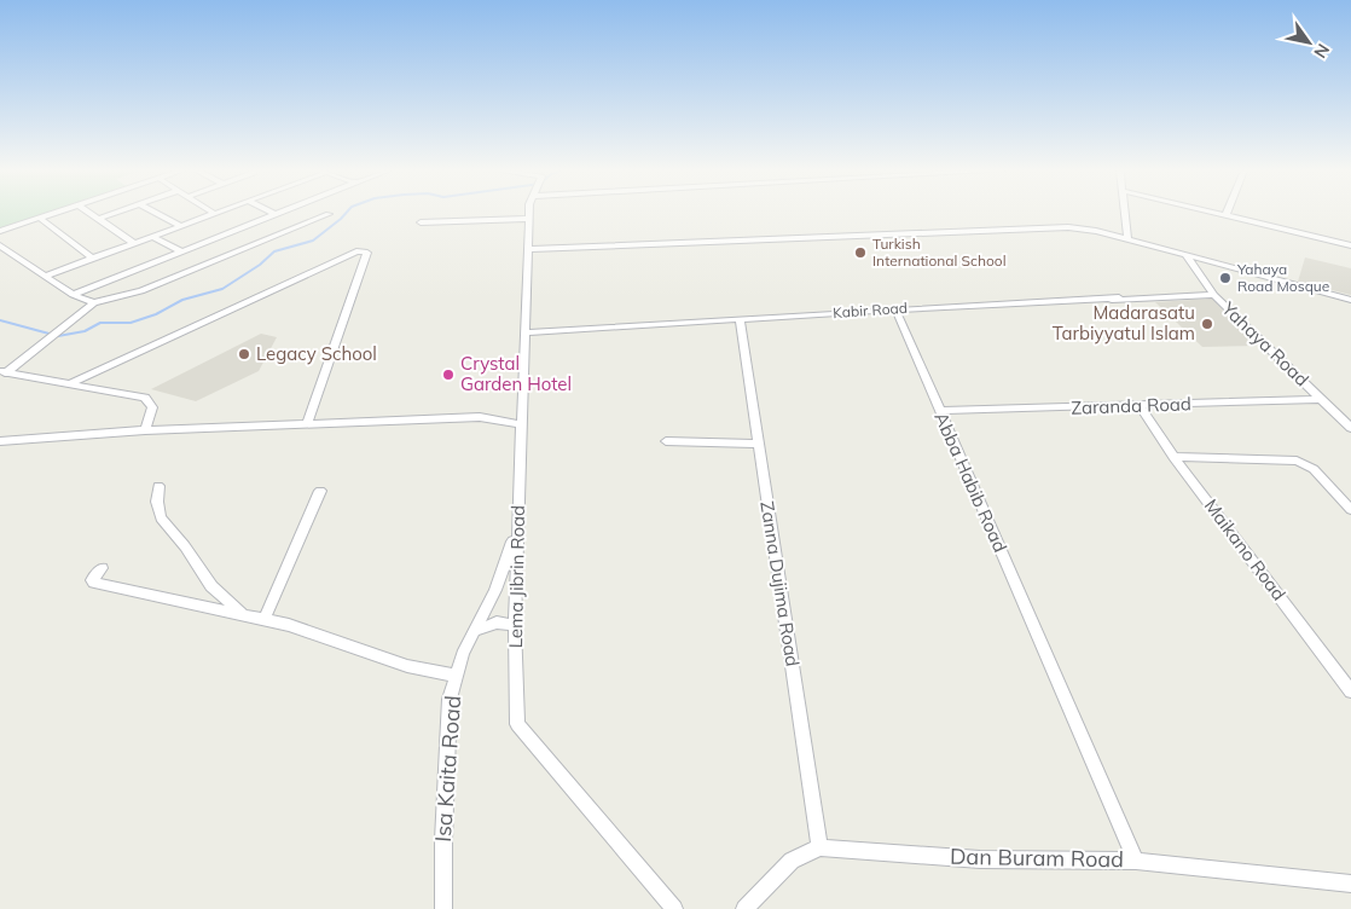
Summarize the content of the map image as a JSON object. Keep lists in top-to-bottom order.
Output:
{
  "streets": {
    "street": [
      "Kabir Road",
      "Yahaya Road",
      "Zaranda Road",
      "Abba Habib Road",
      "Maikano Road",
      "Lema Jibrin Road",
      "Zanna Dujima Road",
      "Isa Kaita Road",
      "Dan Buram Road"
    ]
  },
  "crossings": [
    ["Kabir Road", "Yahaya Road"],
    ["Kabir Road", "Abba Habib Road"],
    ["Kabir Road", "Lema Jibrin Road"],
    ["Kabir Road", "Zanna Dujima Road"],
    ["Yahaya Road", "Zaranda Road"],
    ["Zaranda Road", "Abba Habib Road"],
    ["Zaranda Road", "Maikano Road"],
    ["Abba Habib Road", "Dan Buram Road"],
    ["Lema Jibrin Road", "Isa Kaita Road"],
    ["Zanna Dujima Road", "Dan Buram Road"]
  ],
  "places": [
    "Turkish International School",
    "Yahaya Road Mosque",
    "Madarasatu Tarbiyyatul Islam",
    "Legacy School",
    "Crystal Garden Hotel"
  ],
  "north": "bottom right"
}
